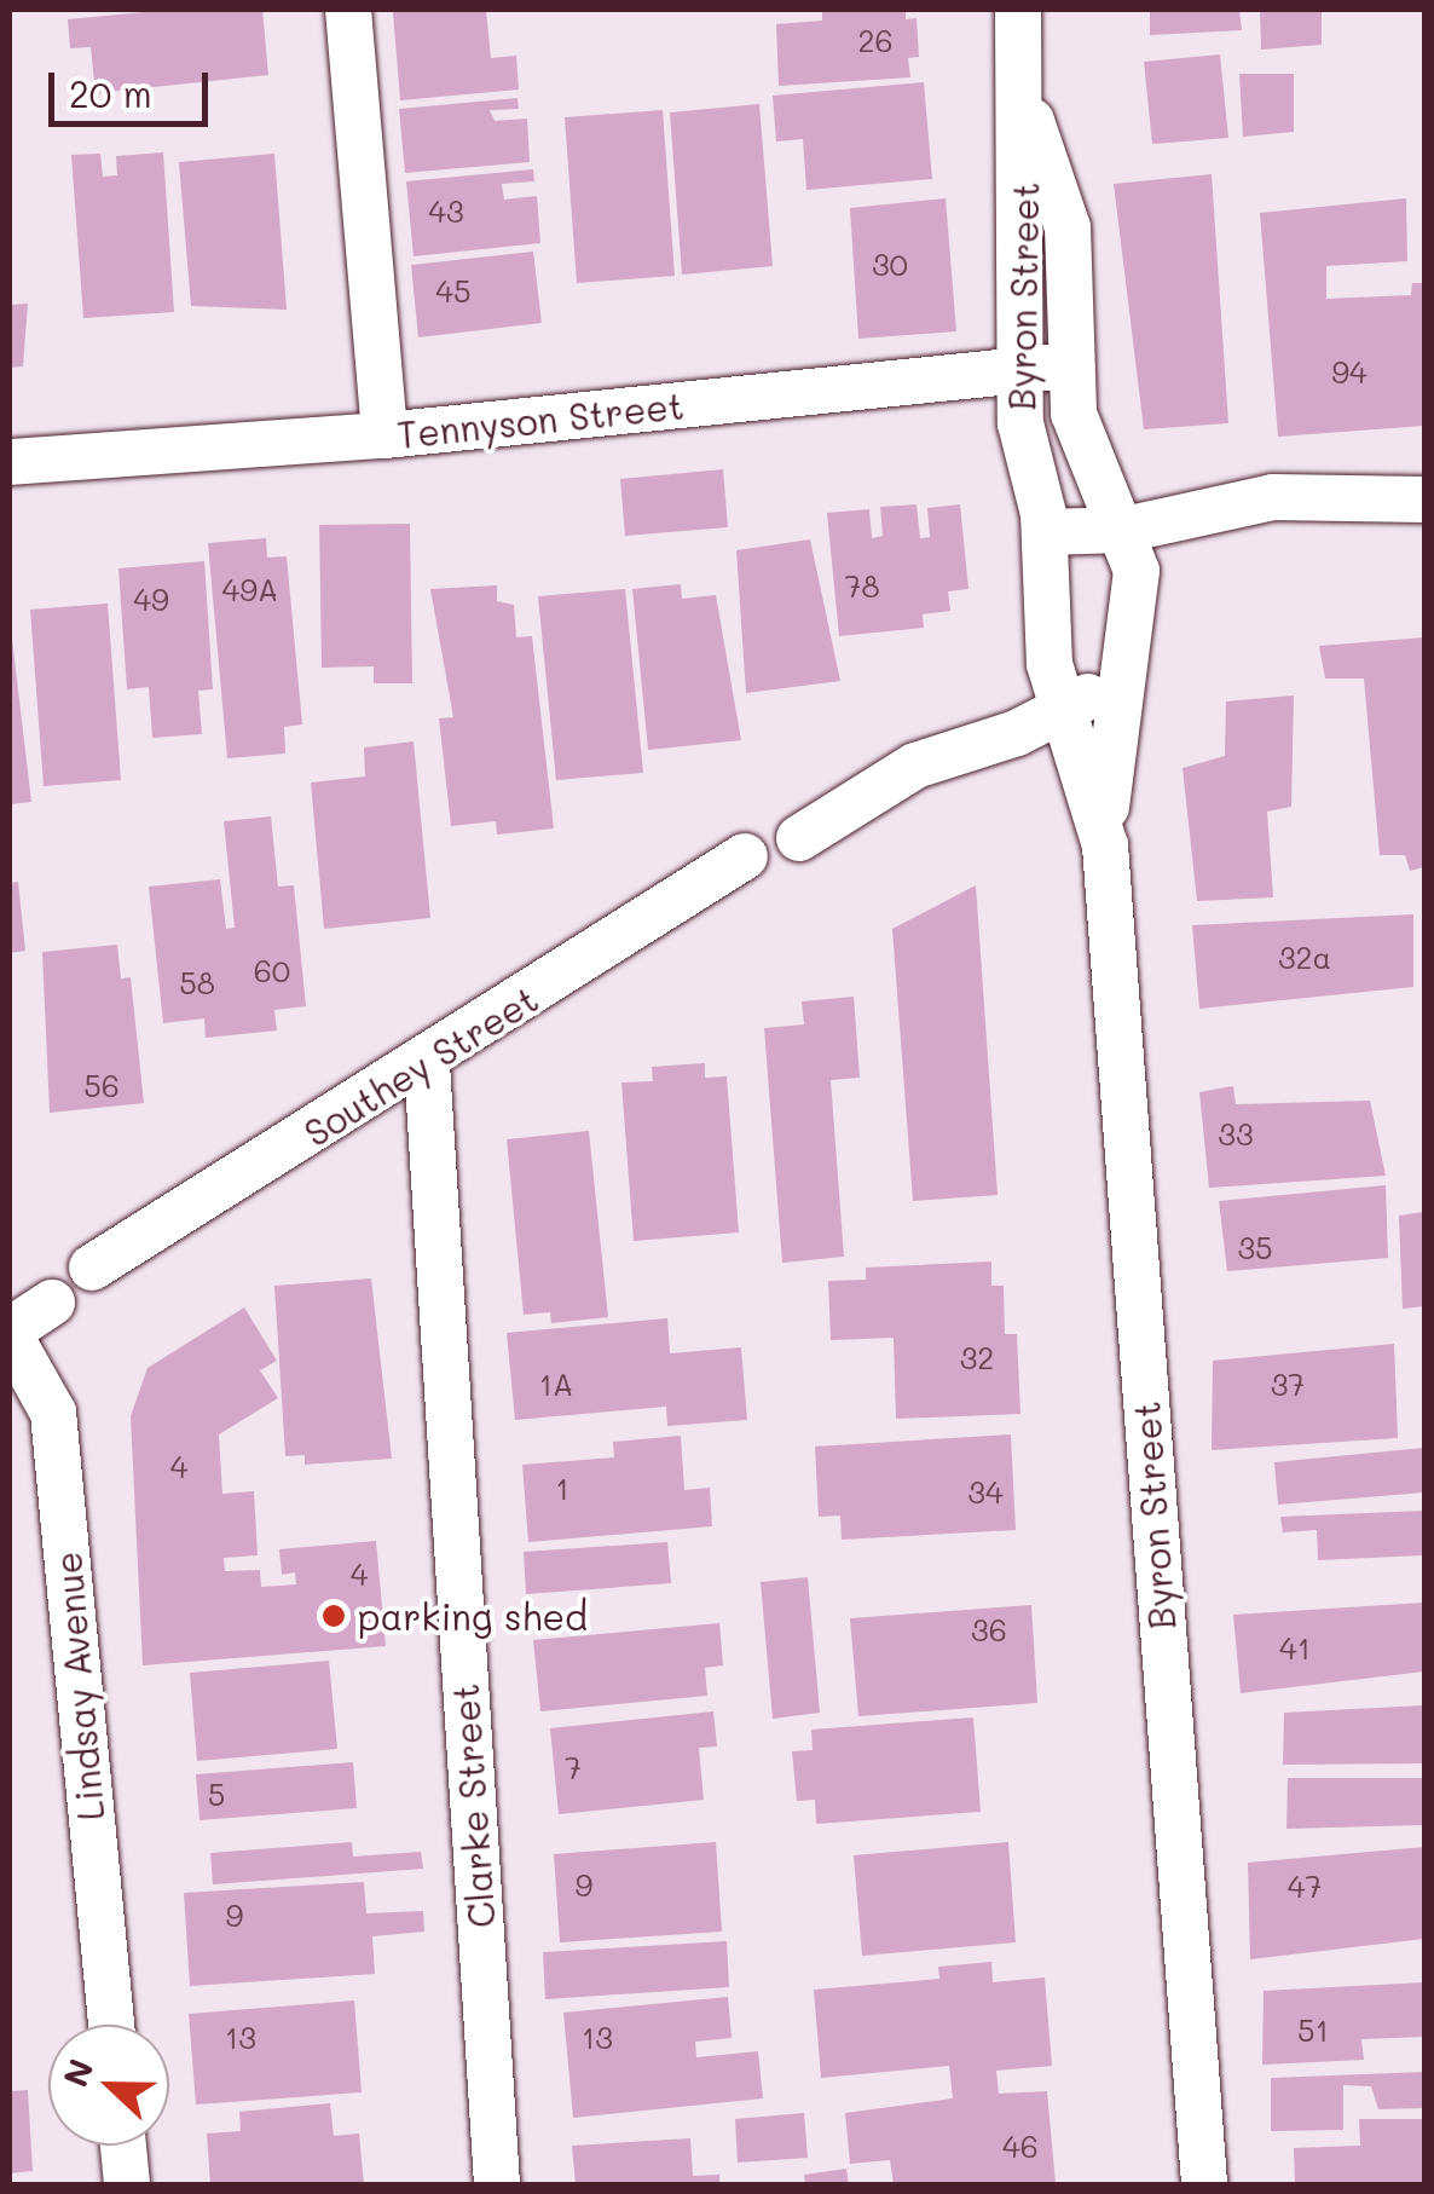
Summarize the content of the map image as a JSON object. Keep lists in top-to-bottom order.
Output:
{
  "streets": {
    "street": [
      "Byron Street",
      "Tennyson Street",
      "Southey Street",
      "Lindsay Avenue",
      "Clarke Street"
    ]
  },
  "crossings": [
    ["Byron Street", "Tennyson Street"],
    ["Southey Street", "Clarke Street"]
  ],
  "places": ["parking shed"],
  "house_numbers": [
    "26",
    "43",
    "30",
    "45",
    "94",
    "78",
    "49A",
    "49",
    "32a",
    "60",
    "58",
    "56",
    "33",
    "35",
    "32",
    "1A",
    "37",
    "4",
    "1",
    "34",
    "4",
    "36",
    "41",
    "7",
    "5",
    "9",
    "47",
    "9",
    "51",
    "13",
    "13",
    "46"
  ],
  "scale_bar": "20 m",
  "north": "left"
}
